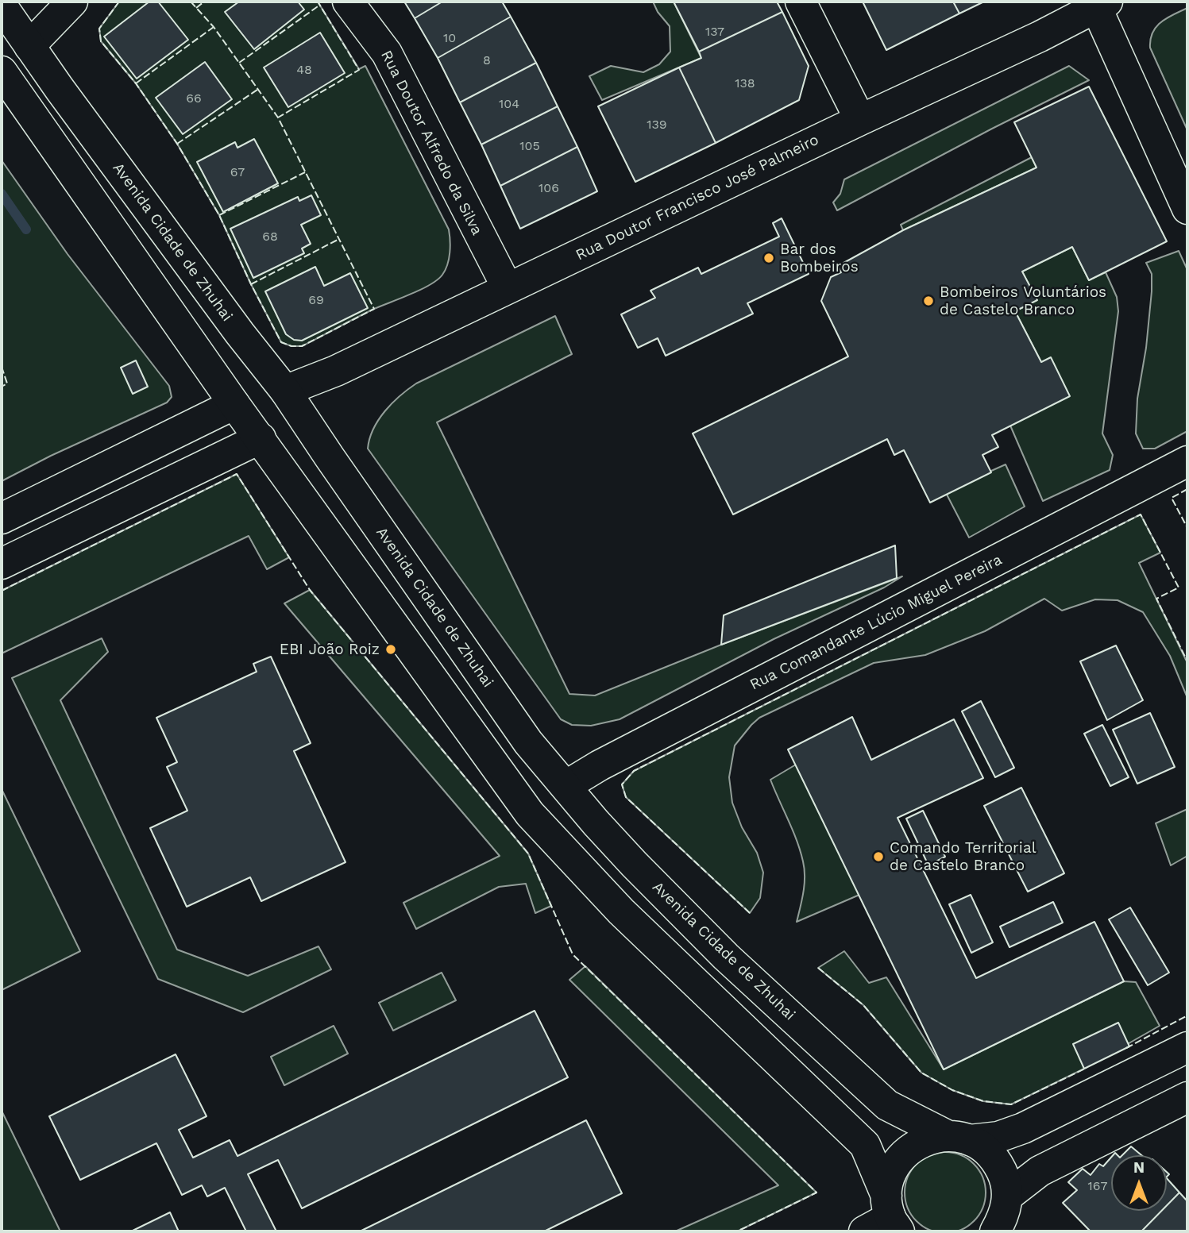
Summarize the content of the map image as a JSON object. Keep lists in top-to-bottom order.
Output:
{
  "streets": {
    "street": [
      "Rua Doutor Alfredo da Silva",
      "Rua Doutor Francisco José Palmeiro",
      "Avenida Cidade de Zhuhai",
      "Rua Comandante Lúcio Miguel Pereira"
    ]
  },
  "crossings": [
    ["Rua Doutor Alfredo da Silva", "Rua Doutor Francisco José Palmeiro"],
    ["Rua Doutor Francisco José Palmeiro", "Avenida Cidade de Zhuhai"],
    ["Avenida Cidade de Zhuhai", "Rua Comandante Lúcio Miguel Pereira"]
  ],
  "places": [
    "Bar dos Bombeiros",
    "Bombeiros Voluntários de Castelo Branco",
    "EBI João Roiz",
    "Comando Territorial de Castelo Branco"
  ],
  "house_numbers": [
    "137",
    "10",
    "8",
    "48",
    "138",
    "66",
    "104",
    "139",
    "105",
    "67",
    "106",
    "68",
    "69",
    "167"
  ],
  "north": "top"
}
